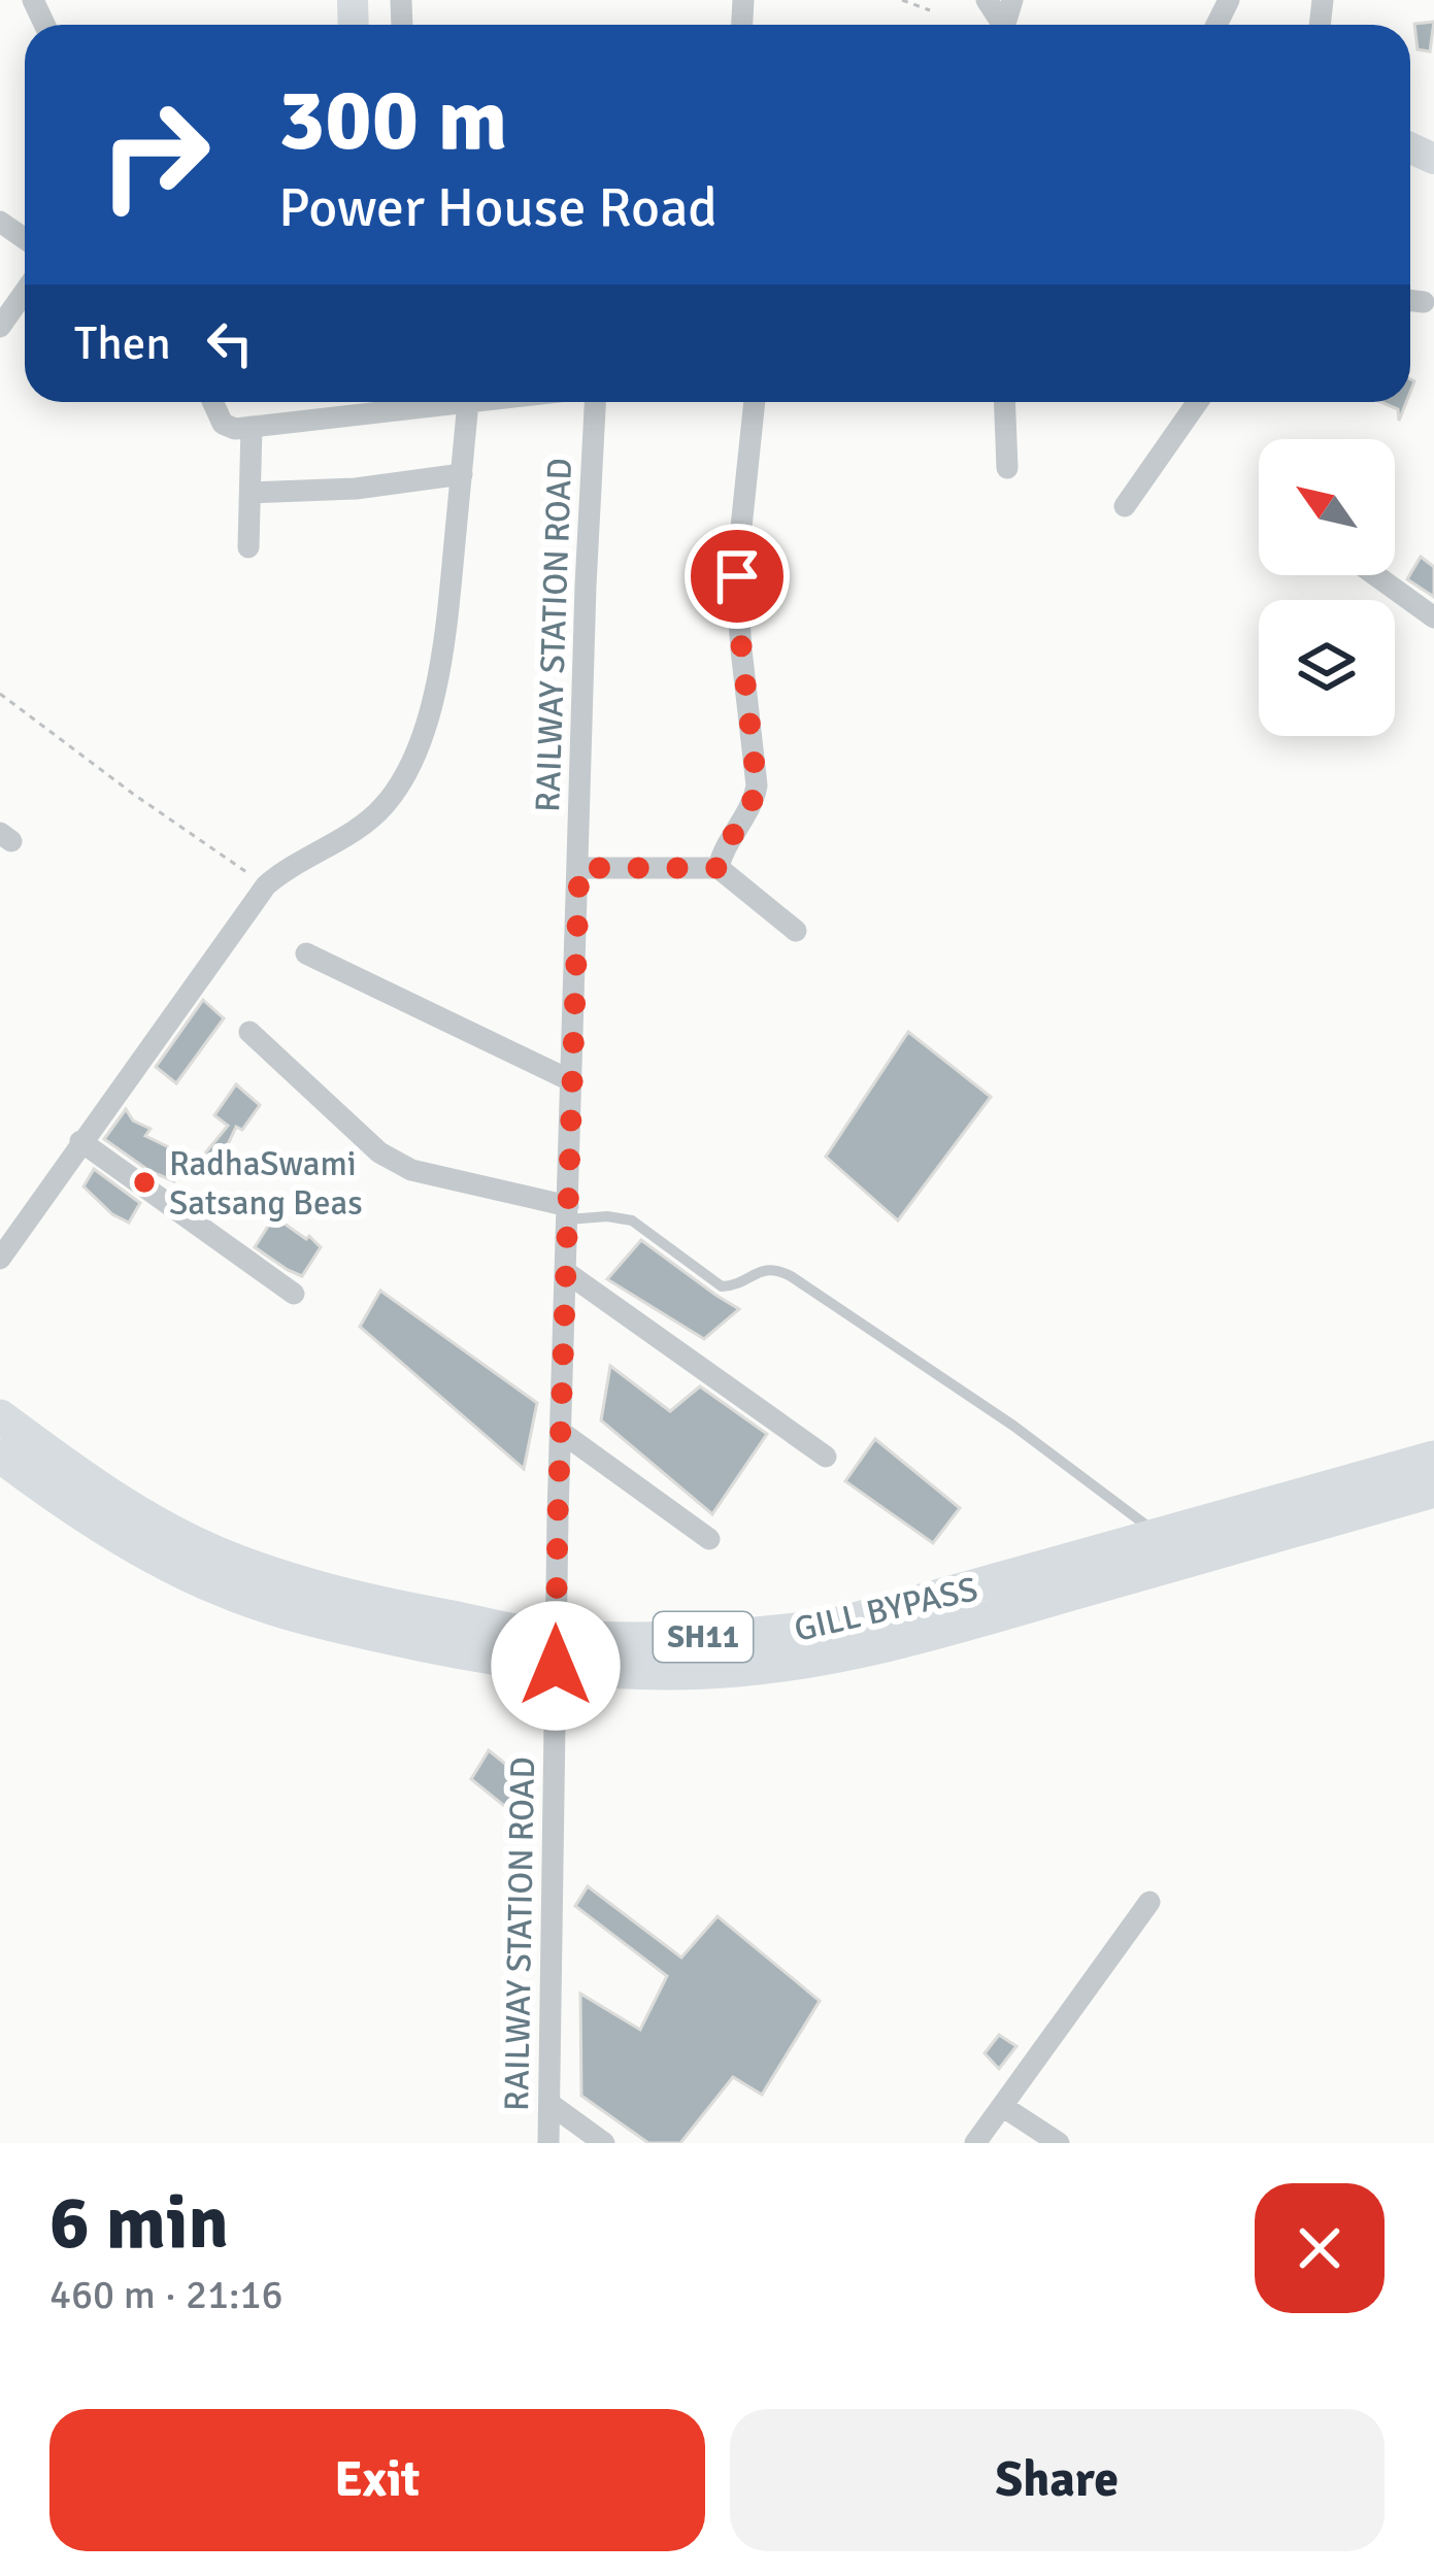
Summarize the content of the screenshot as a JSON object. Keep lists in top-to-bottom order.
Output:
{
  "streets": {
    "main road": ["GILL BYPASS", "SH11"],
    "street": ["RAILWAY STATION ROAD"]
  },
  "crossings": [
    ["RAILWAY STATION ROAD", "GILL BYPASS"]
  ],
  "places": ["RadhaSwami Satsang Beas"],
  "north": "top left",
  "page": {
    "turn": ["300 m", "Power House Road"],
    "then": "Then",
    "heading": ["6 min", "460 m · 21:16"],
    "buttons": ["Exit", "Share"]
  }
}
